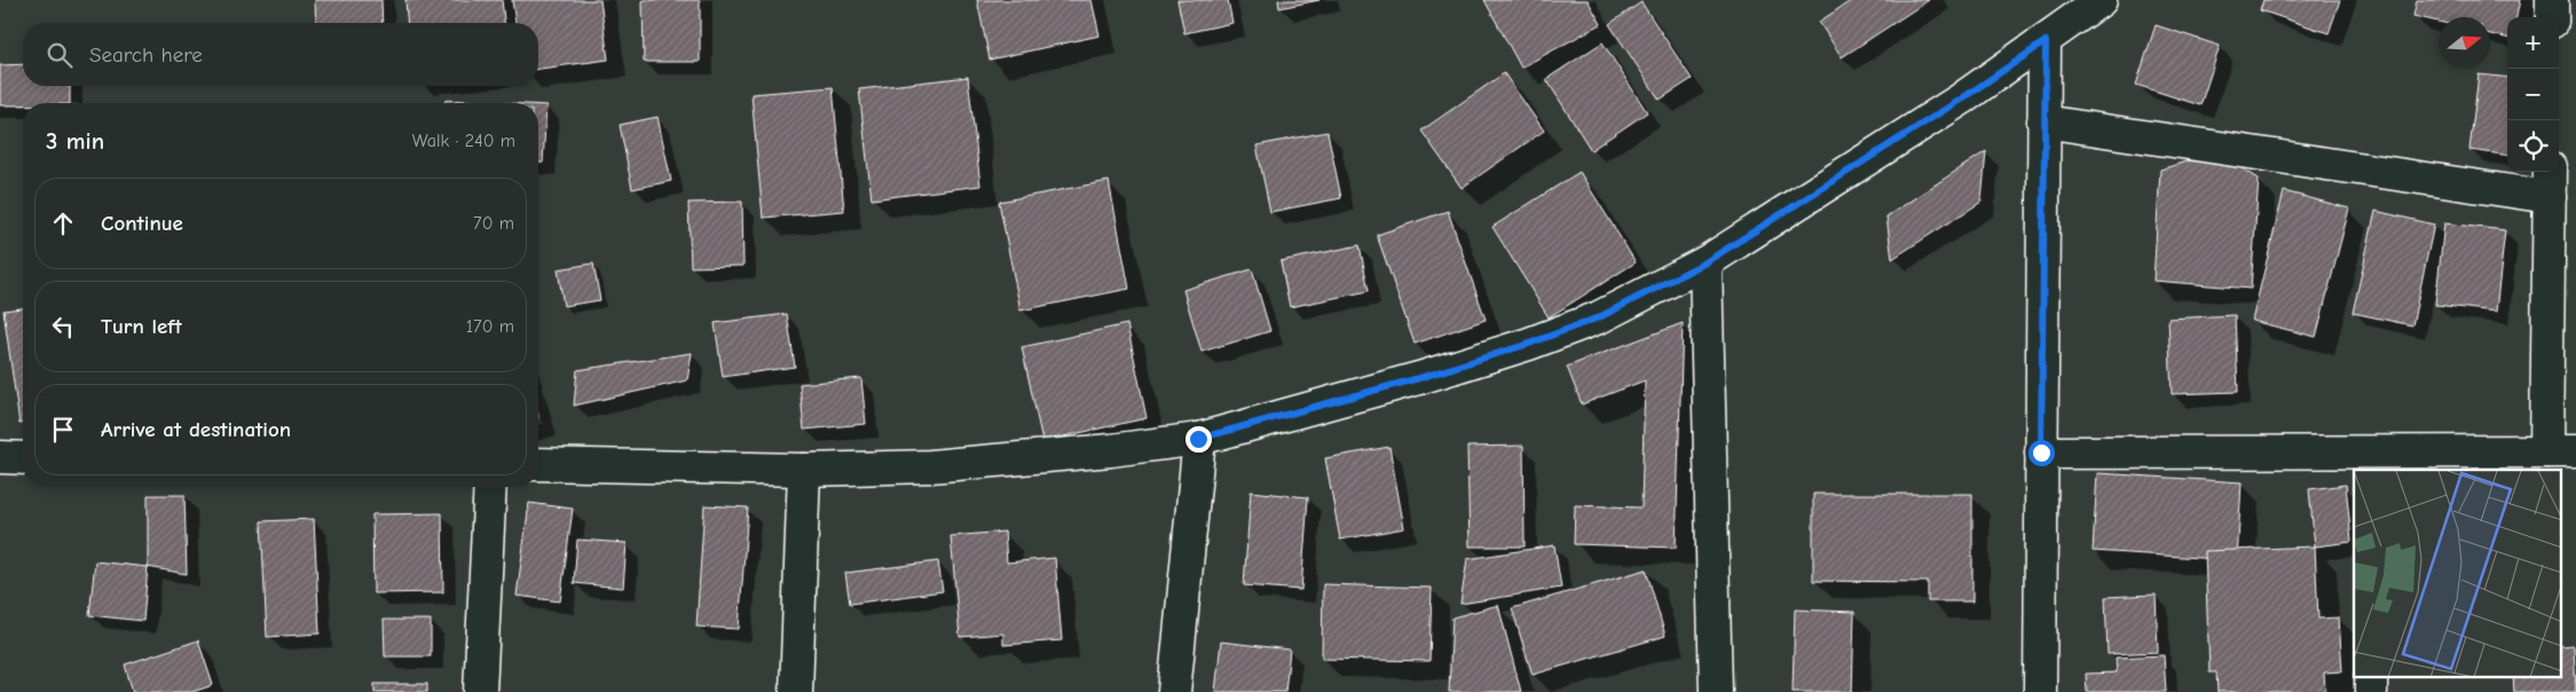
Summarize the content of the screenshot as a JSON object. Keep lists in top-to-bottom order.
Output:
{
  "north": "right",
  "page": {
    "map_buttons": ["+", "−"],
    "search": "Search here",
    "heading": ["3 min", "Walk · 240 m"],
    "list": [
      ["Continue", "70 m"],
      ["Turn left", "170 m"],
      "Arrive at destination"
    ]
  }
}
